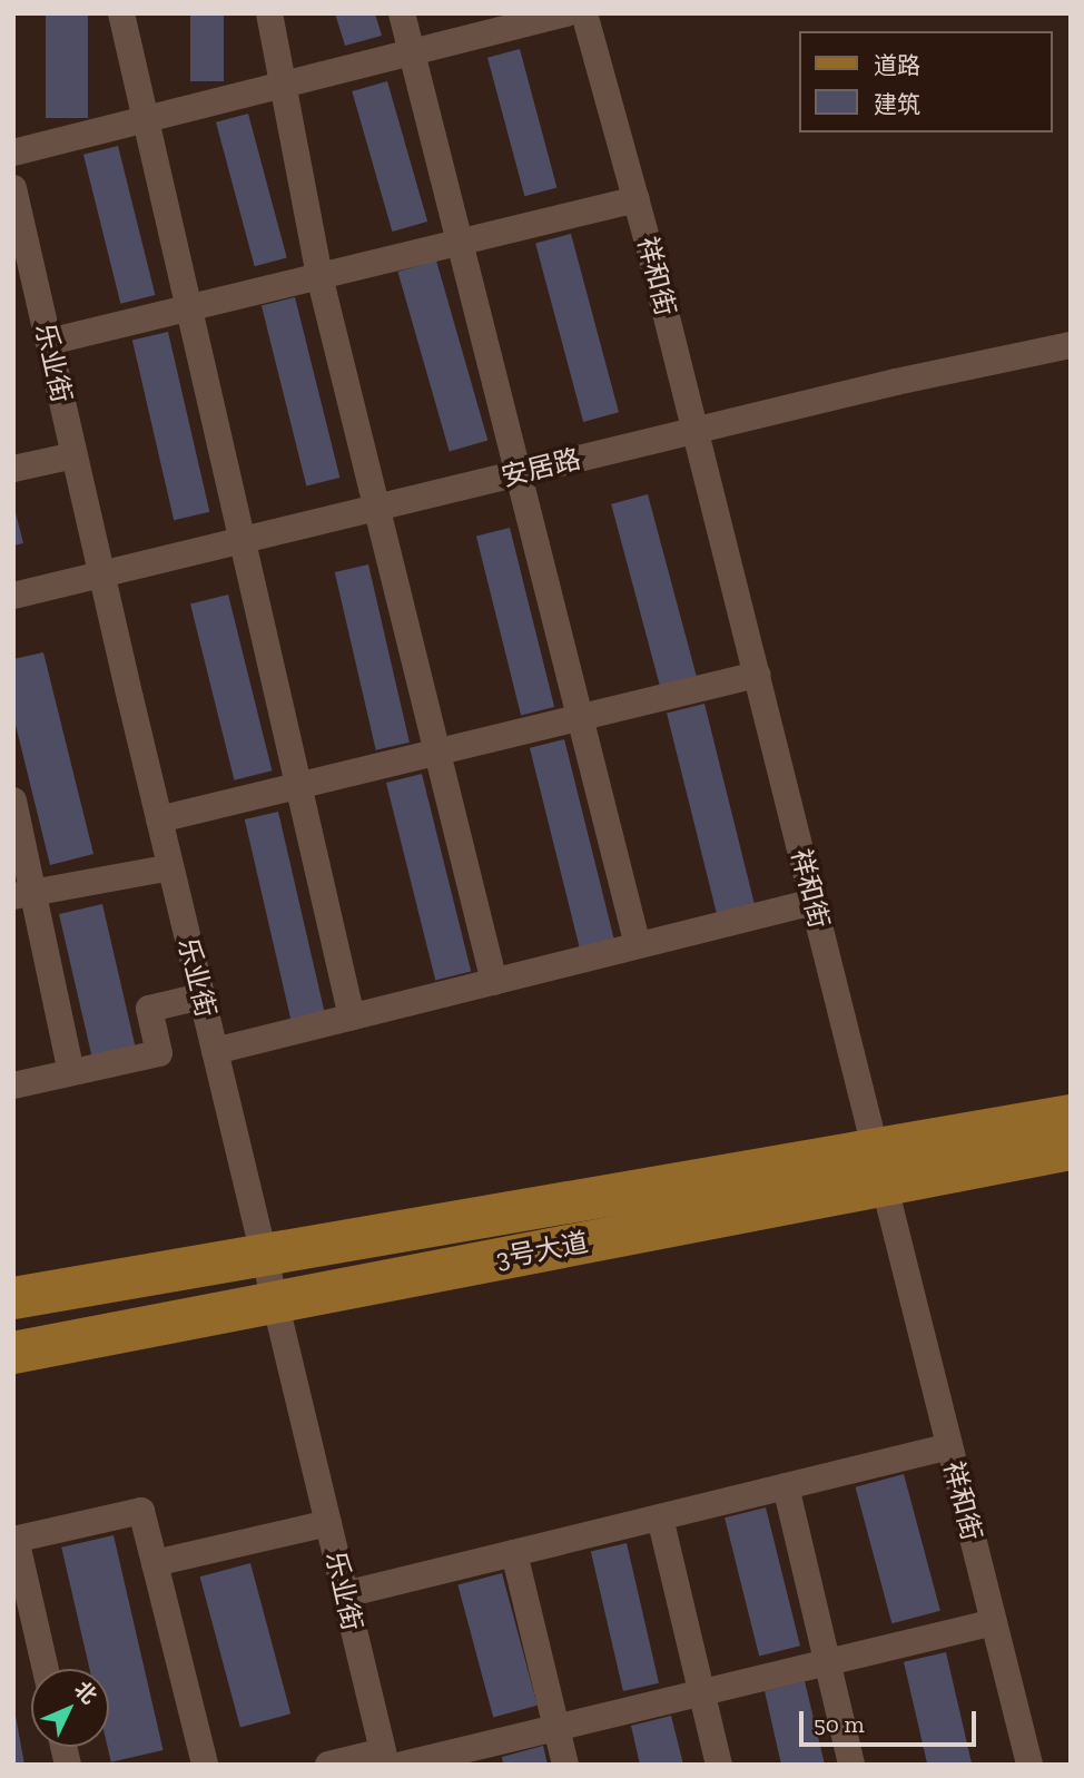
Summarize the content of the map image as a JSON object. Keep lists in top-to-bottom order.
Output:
{
  "streets": {
    "main road": ["3号大道"],
    "street": ["祥和街", "乐业街", "安居路"]
  },
  "crossings": [
    ["祥和街", "安居路"],
    ["祥和街", "3号大道"],
    ["乐业街", "安居路"],
    ["乐业街", "3号大道"]
  ],
  "legend": ["道路", "建筑"],
  "scale_bar": "50 m",
  "north": "top right"
}
